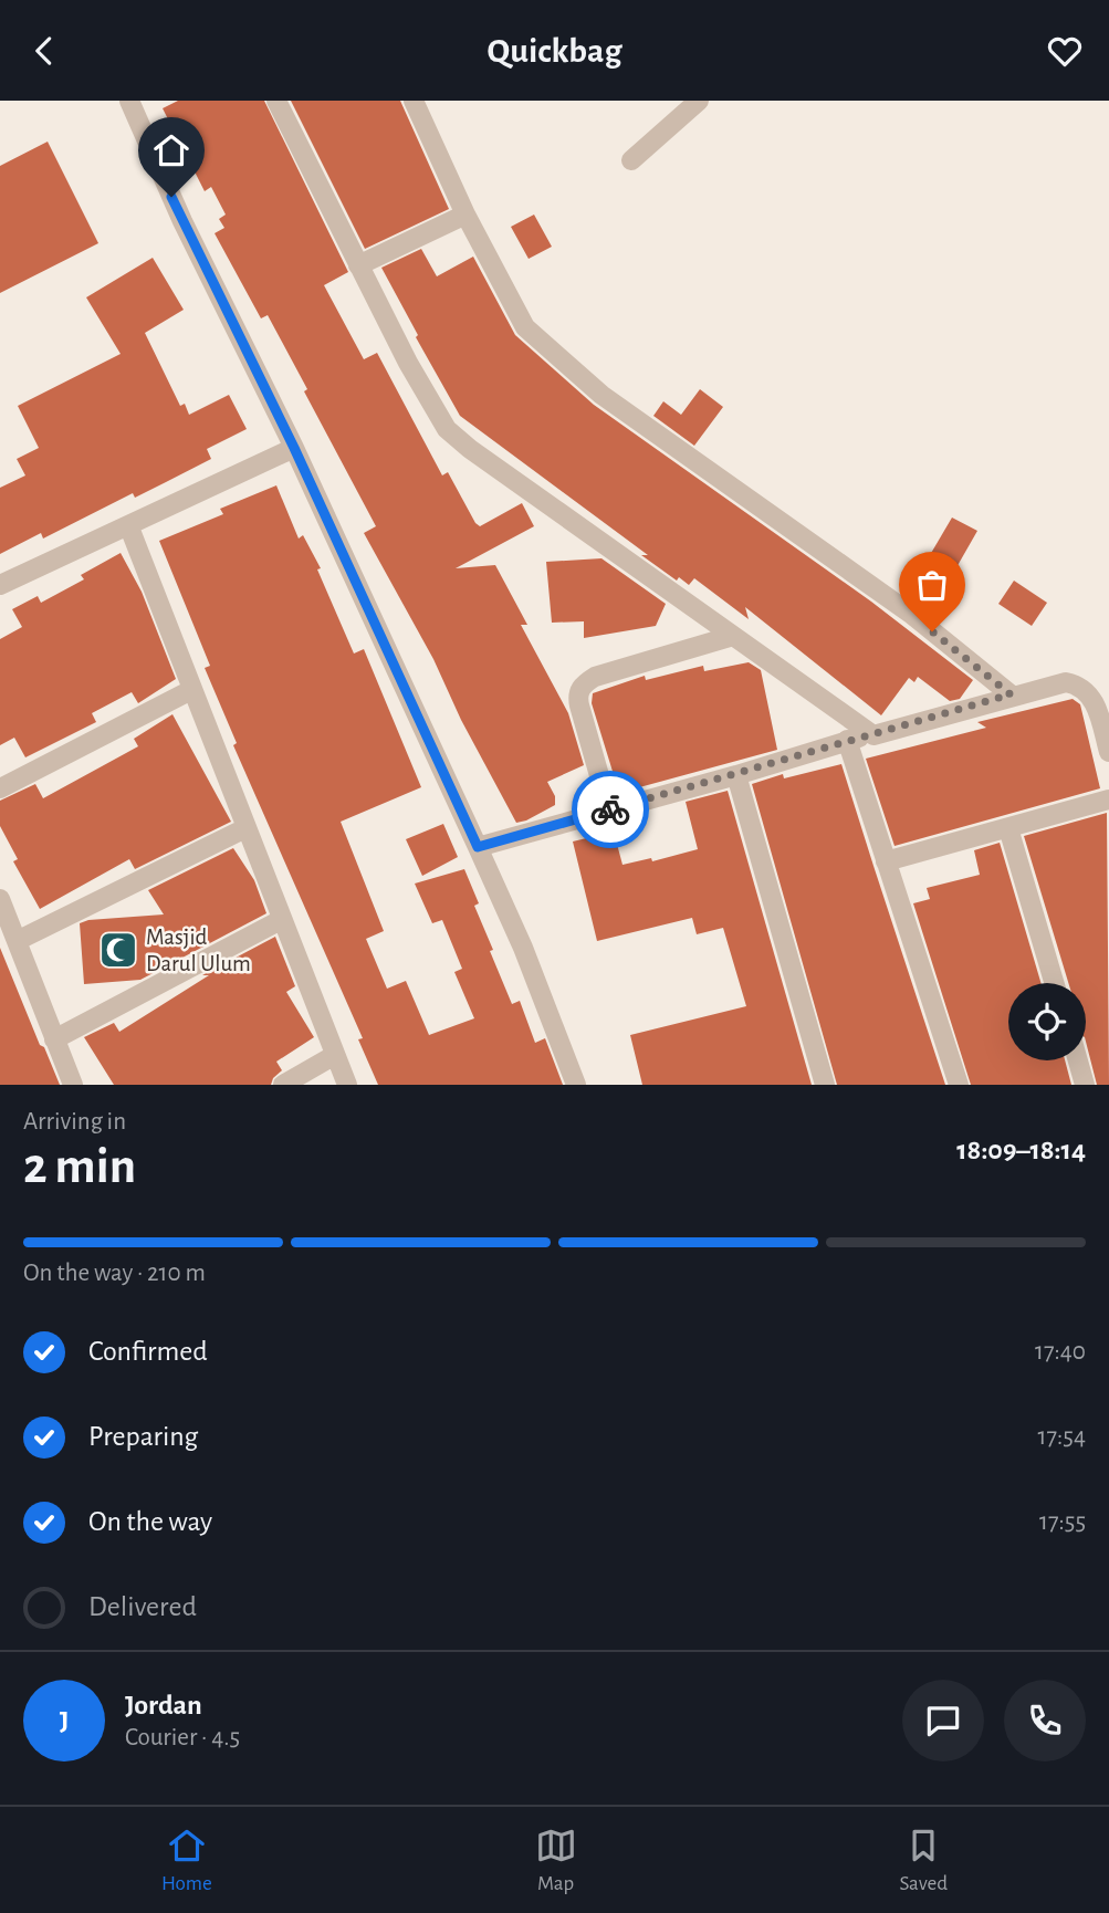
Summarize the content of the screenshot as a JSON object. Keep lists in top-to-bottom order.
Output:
{
  "places": {
    "mosque": ["Masjid Darul Ulum"]
  },
  "page": {
    "header": "Quickbag",
    "heading": ["2 min", "Arriving in", "18:09–18:14"],
    "panel": ["Jordan", "Courier · 4.5"],
    "bar": "On the way · 210 m",
    "list": [
      ["Confirmed", "17:40"],
      ["Preparing", "17:54"],
      ["On the way", "17:55"],
      "Delivered"
    ],
    "round": "J",
    "tabs": ["Home", "Map", "Saved"]
  }
}
